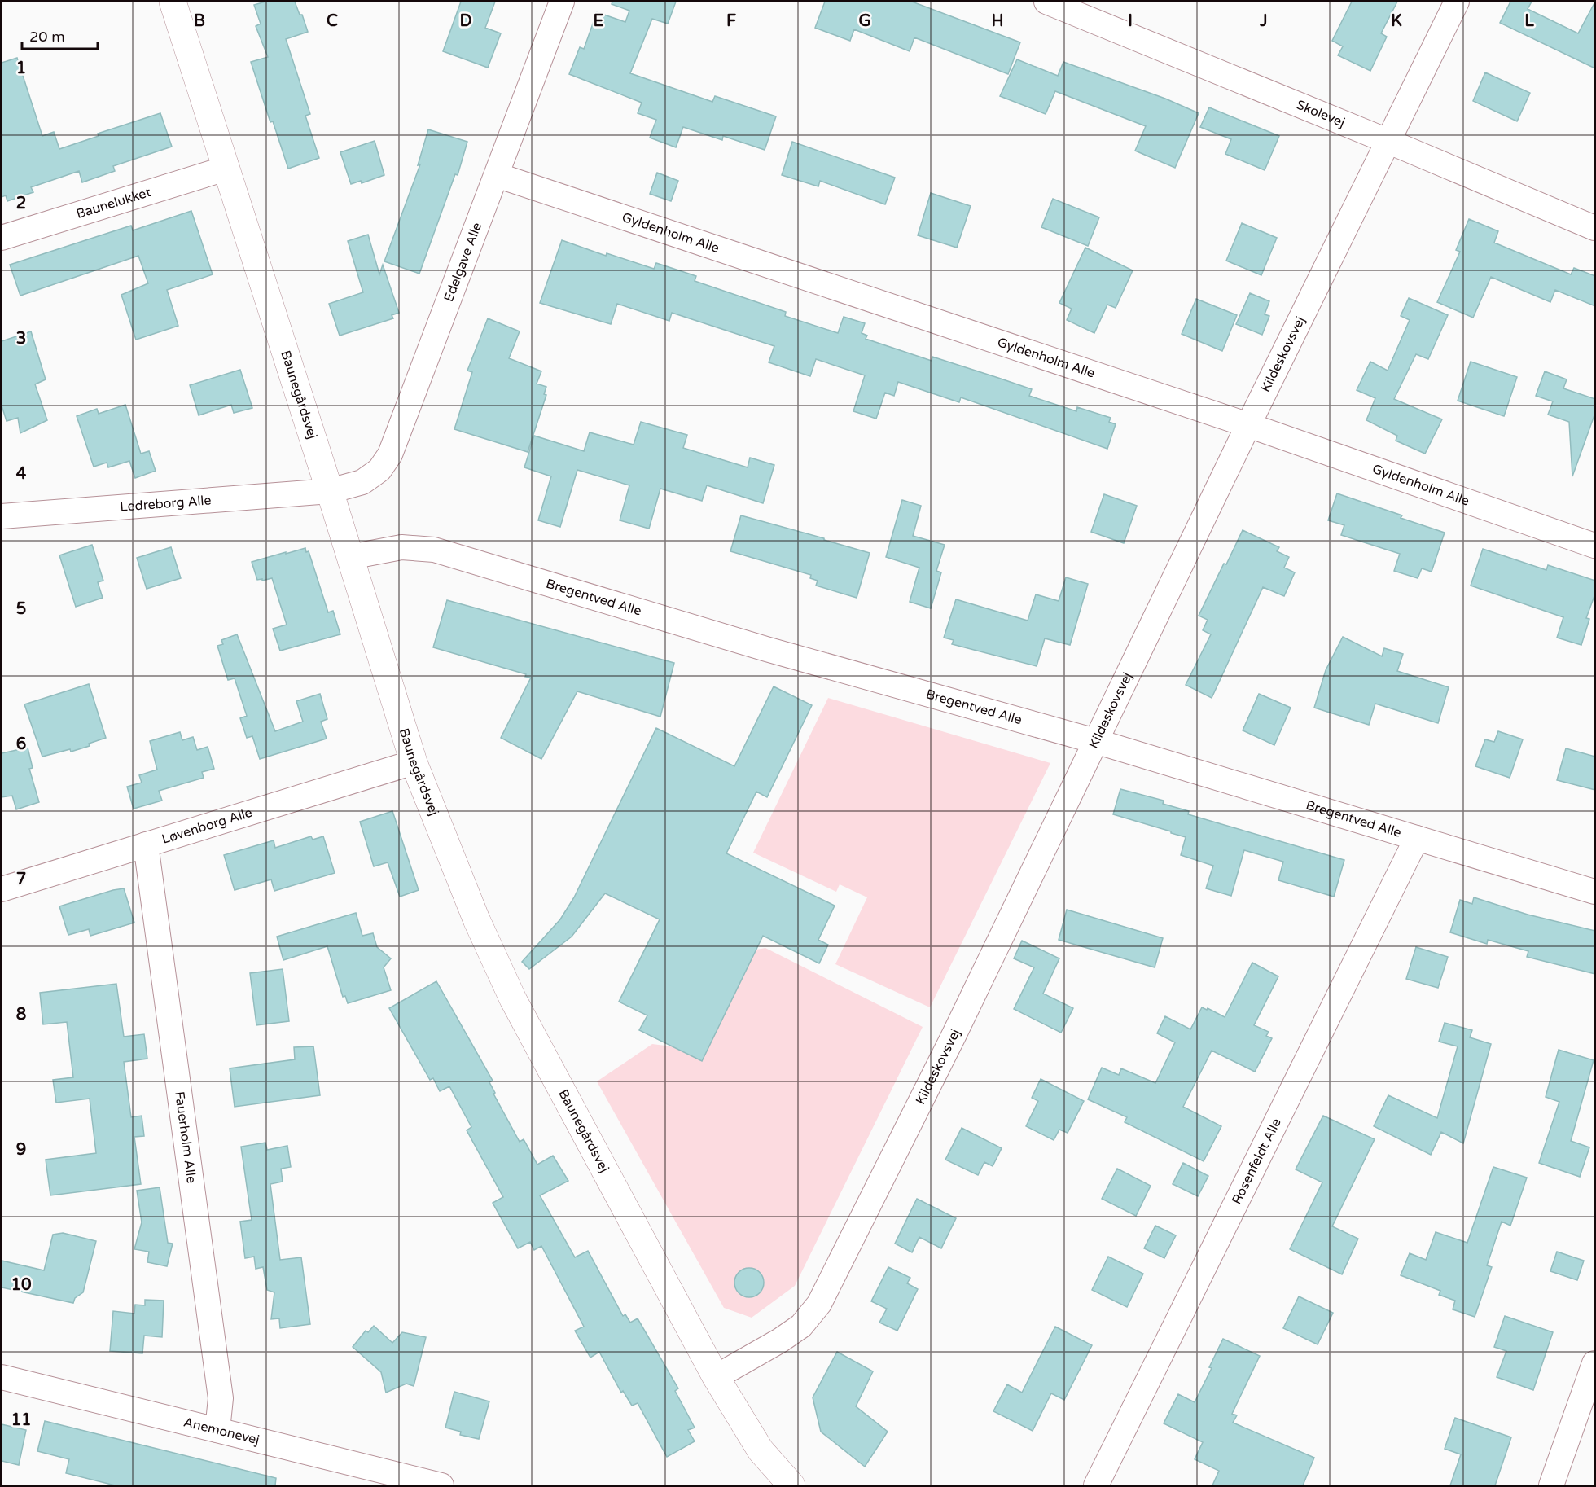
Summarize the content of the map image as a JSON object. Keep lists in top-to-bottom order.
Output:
{
  "streets": {
    "street": [
      "Skolevej",
      "Baunelukket",
      "Gyldenholm Alle",
      "Edelgave Alle",
      "Kildeskovsvej",
      "Baunegårdsvej",
      "Ledreborg Alle",
      "Bregentved Alle",
      "Løvenborg Alle",
      "Fauerholm Alle",
      "Rosenfeldt Alle",
      "Anemonevej"
    ]
  },
  "crossings": [
    ["Skolevej", "Kildeskovsvej"],
    ["Baunelukket", "Baunegårdsvej"],
    ["Gyldenholm Alle", "Edelgave Alle"],
    ["Gyldenholm Alle", "Kildeskovsvej"],
    ["Edelgave Alle", "Baunegårdsvej"],
    ["Edelgave Alle", "Ledreborg Alle"],
    ["Kildeskovsvej", "Baunegårdsvej"],
    ["Kildeskovsvej", "Bregentved Alle"],
    ["Baunegårdsvej", "Ledreborg Alle"],
    ["Baunegårdsvej", "Bregentved Alle"],
    ["Baunegårdsvej", "Løvenborg Alle"],
    ["Bregentved Alle", "Rosenfeldt Alle"],
    ["Løvenborg Alle", "Fauerholm Alle"],
    ["Fauerholm Alle", "Anemonevej"]
  ],
  "scale_bar": "20 m",
  "grid": {
    "columns": [
      "B",
      "C",
      "D",
      "E",
      "F",
      "G",
      "H",
      "I",
      "J",
      "K",
      "L"
    ],
    "rows": [
      "1",
      "2",
      "3",
      "4",
      "5",
      "6",
      "7",
      "8",
      "9",
      "10",
      "11"
    ]
  }
}
